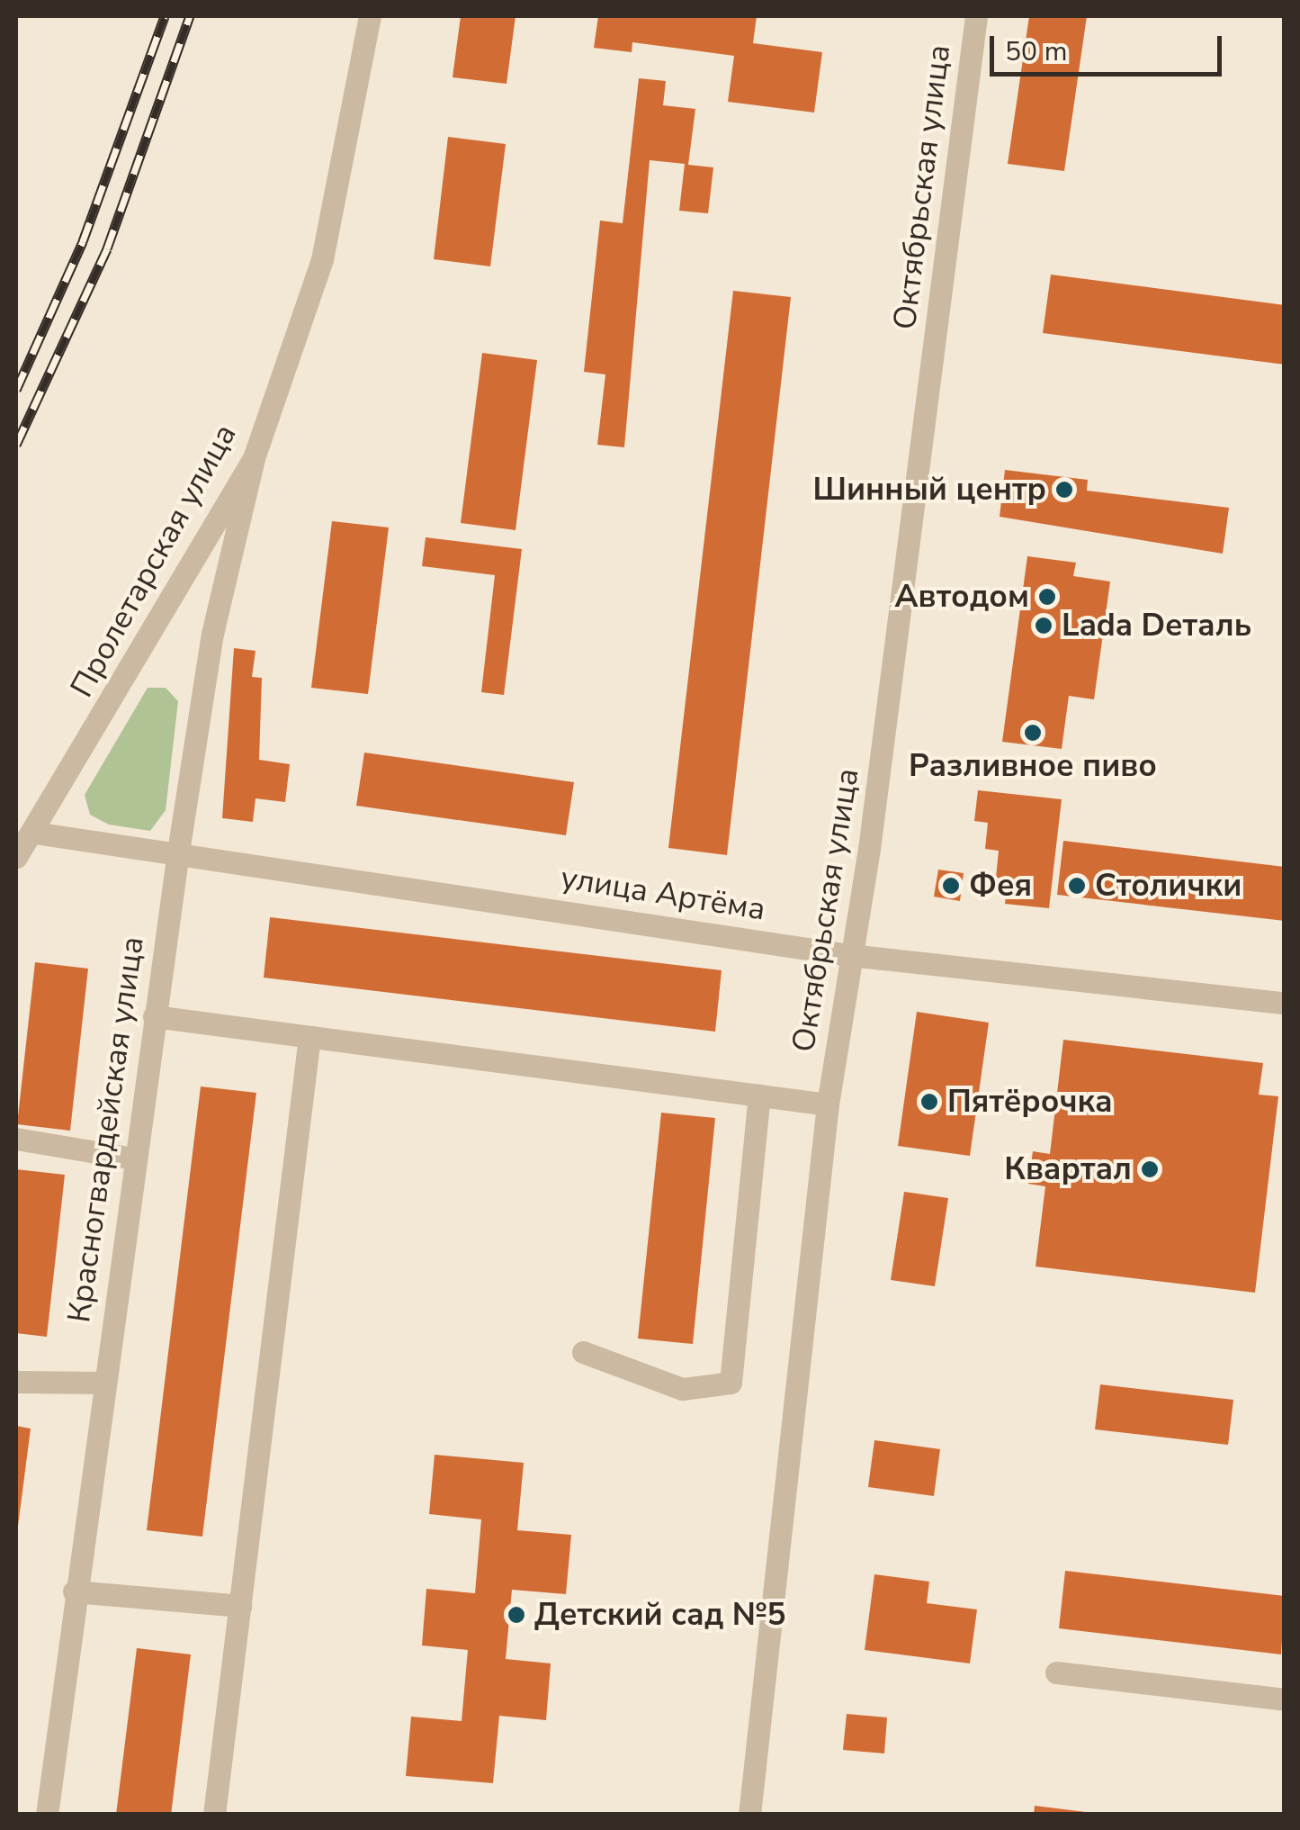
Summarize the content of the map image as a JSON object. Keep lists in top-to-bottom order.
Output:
{
  "streets": {
    "street": [
      "Октябрьская улица",
      "Пролетарская улица",
      "улица Артёма",
      "Красногвардейская улица"
    ]
  },
  "crossings": [
    ["Октябрьская улица", "улица Артёма"],
    ["Пролетарская улица", "улица Артёма"],
    ["Пролетарская улица", "Красногвардейская улица"],
    ["улица Артёма", "Красногвардейская улица"]
  ],
  "places": [
    "Шинный центр",
    "Автодом",
    "Lada Dеталь",
    "Разливное пиво",
    "Фея",
    "Столички",
    "Пятёрочка",
    "Квартал",
    "Детский сад №5"
  ],
  "scale_bar": "50 m"
}
